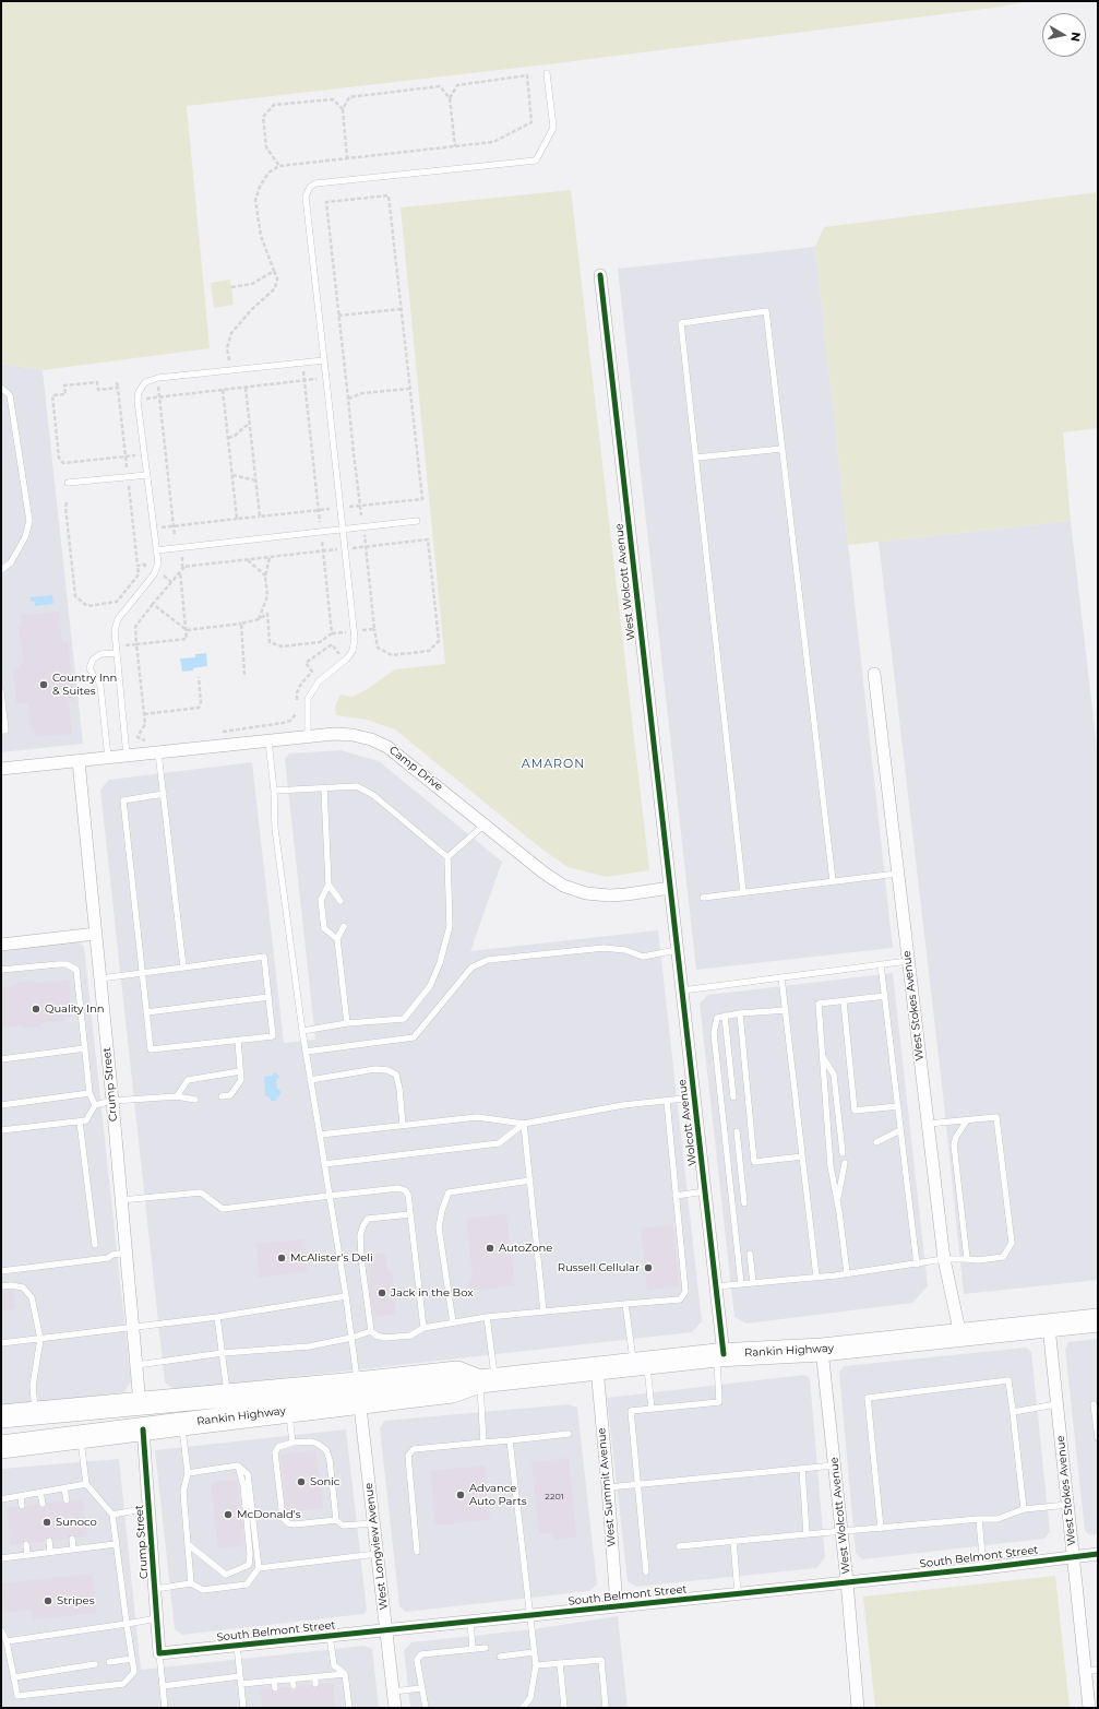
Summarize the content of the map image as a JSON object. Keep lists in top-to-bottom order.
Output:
{
  "streets": {
    "highway": ["Rankin Highway"],
    "street": [
      "West Wolcott Avenue",
      "Camp Drive",
      "West Stokes Avenue",
      "Crump Street",
      "Wolcott Avenue",
      "West Summit Avenue",
      "West Longview Avenue",
      "South Belmont Street"
    ]
  },
  "crossings": [
    ["West Wolcott Avenue", "Camp Drive"],
    ["West Wolcott Avenue", "Wolcott Avenue"],
    ["West Wolcott Avenue", "Rankin Highway"],
    ["West Wolcott Avenue", "South Belmont Street"],
    ["Camp Drive", "Crump Street"],
    ["Camp Drive", "Wolcott Avenue"],
    ["West Stokes Avenue", "Rankin Highway"],
    ["West Stokes Avenue", "South Belmont Street"],
    ["Crump Street", "Rankin Highway"],
    ["Crump Street", "South Belmont Street"],
    ["Wolcott Avenue", "Rankin Highway"],
    ["Rankin Highway", "West Summit Avenue"],
    ["Rankin Highway", "West Longview Avenue"],
    ["West Summit Avenue", "South Belmont Street"],
    ["West Longview Avenue", "South Belmont Street"]
  ],
  "districts": ["AMARON"],
  "places": [
    "Country Inn & Suites",
    "Quality Inn",
    "AutoZone",
    "McAlister's Deli",
    "Russell Cellular",
    "Jack in the Box",
    "Sonic",
    "Advance Auto Parts",
    "McDonald's",
    "Sunoco",
    "Stripes"
  ],
  "house_numbers": ["2201"],
  "north": "right"
}
